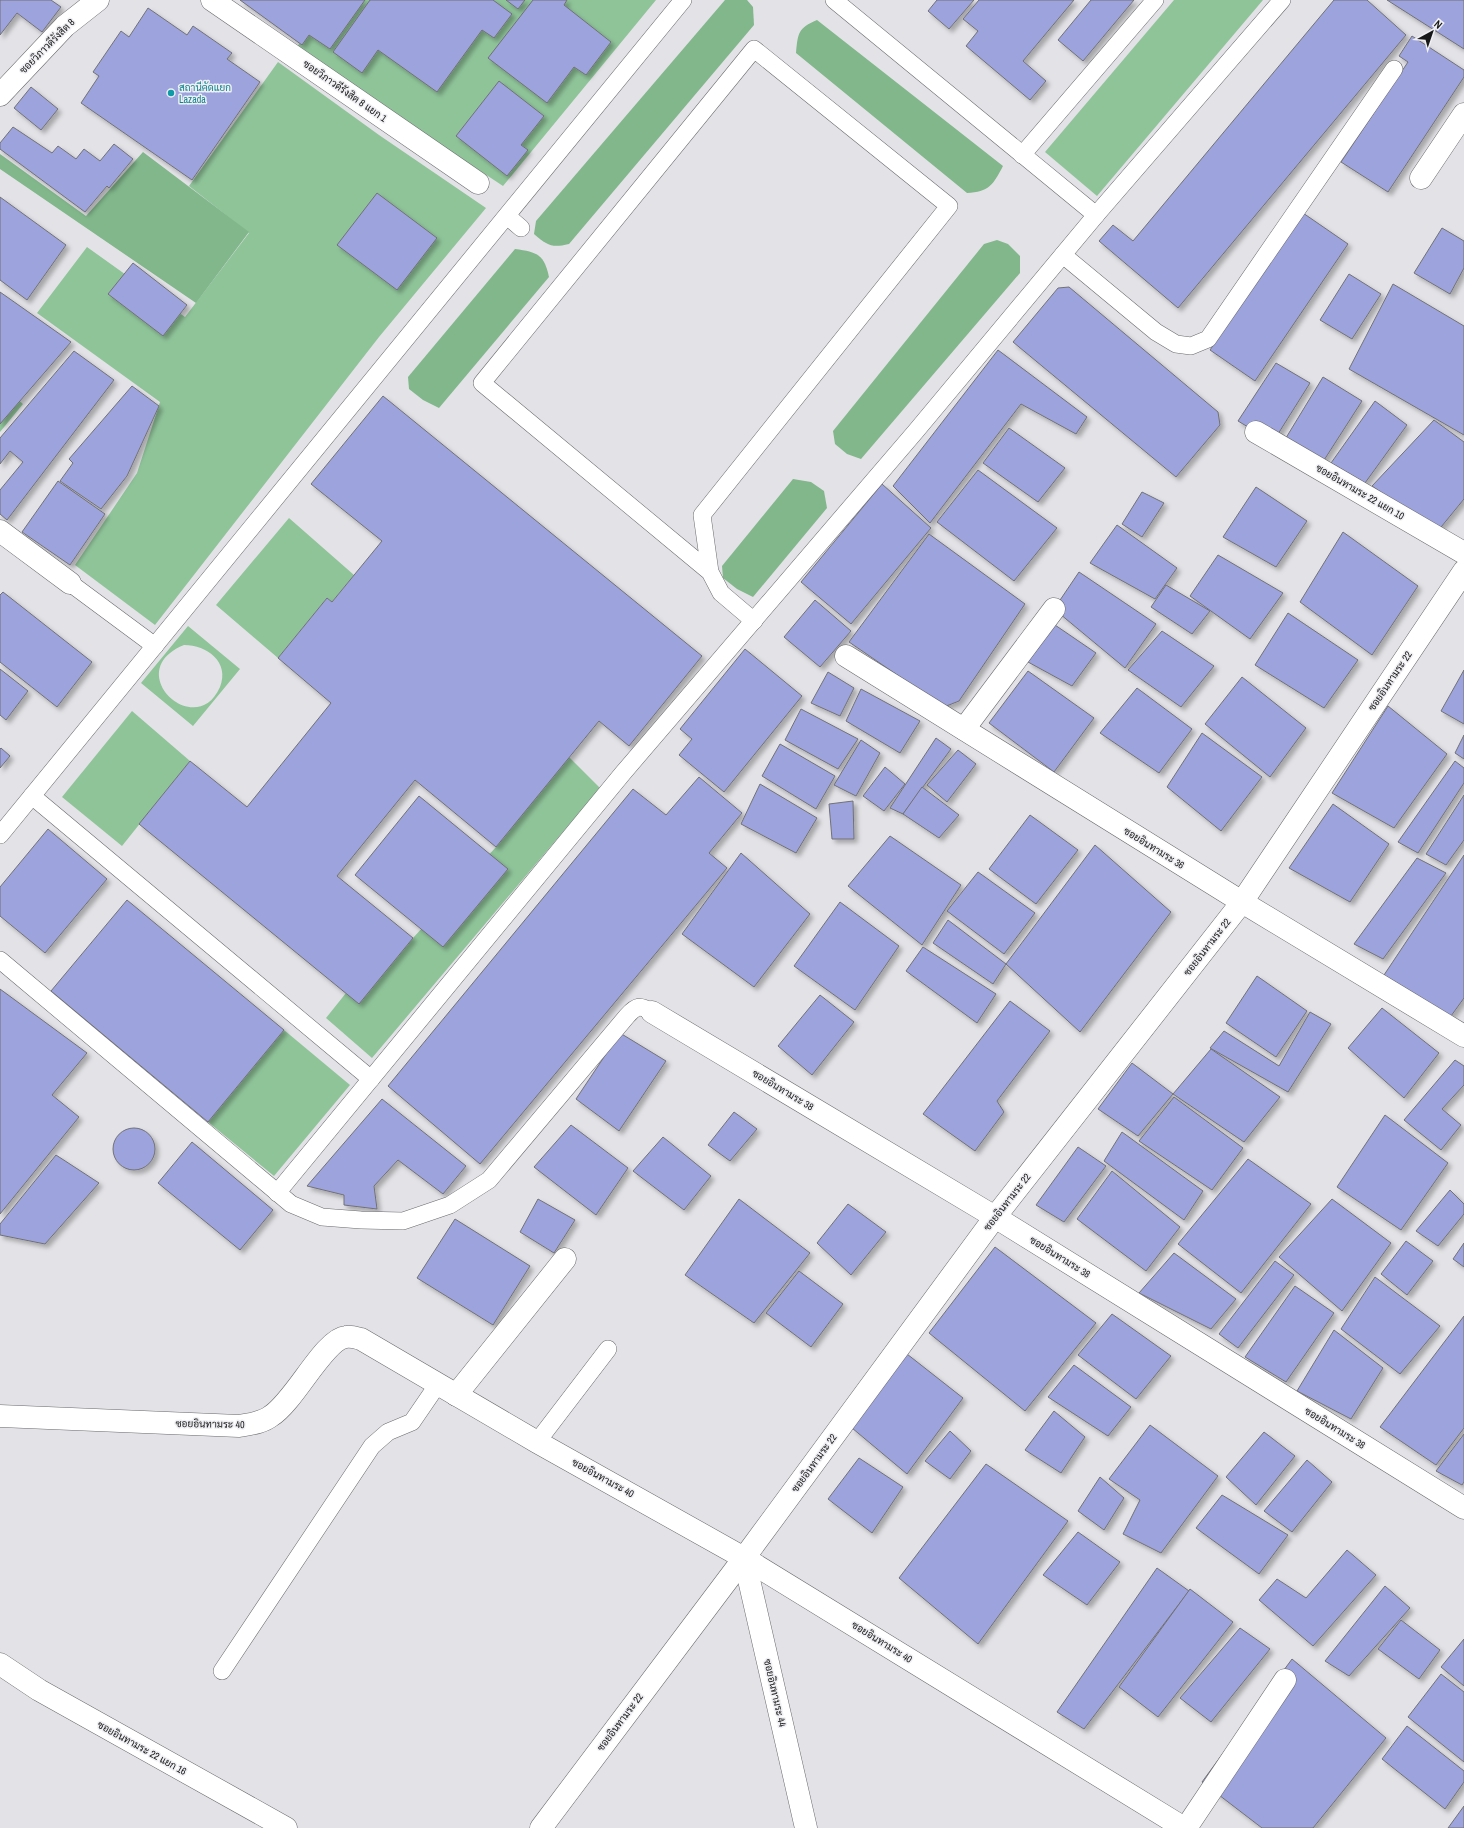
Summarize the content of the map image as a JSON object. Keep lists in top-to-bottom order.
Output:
{
  "streets": {
    "street": [
      "ซอยวิภาวดีรังสิต 8",
      "ซอยวิภาวดีรังสิต 8 แยก 1",
      "ซอยอินทามระ 22 แยก 10",
      "ซอยอินทามระ 22",
      "ซอยอินทามระ 36",
      "ซอยอินทามระ 38",
      "ซอยอินทามระ 40",
      "ซอยอินทามระ 44",
      "ซอยอินทามระ 22 แยก 16"
    ]
  },
  "crossings": [
    ["ซอยอินทามระ 22", "ซอยอินทามระ 36"],
    ["ซอยอินทามระ 22", "ซอยอินทามระ 38"],
    ["ซอยอินทามระ 22", "ซอยอินทามระ 40"],
    ["ซอยอินทามระ 22", "ซอยอินทามระ 44"],
    ["ซอยอินทามระ 40", "ซอยอินทามระ 44"]
  ],
  "places": ["สถานีคัดแยก Lazada"],
  "north": "top right"
}
